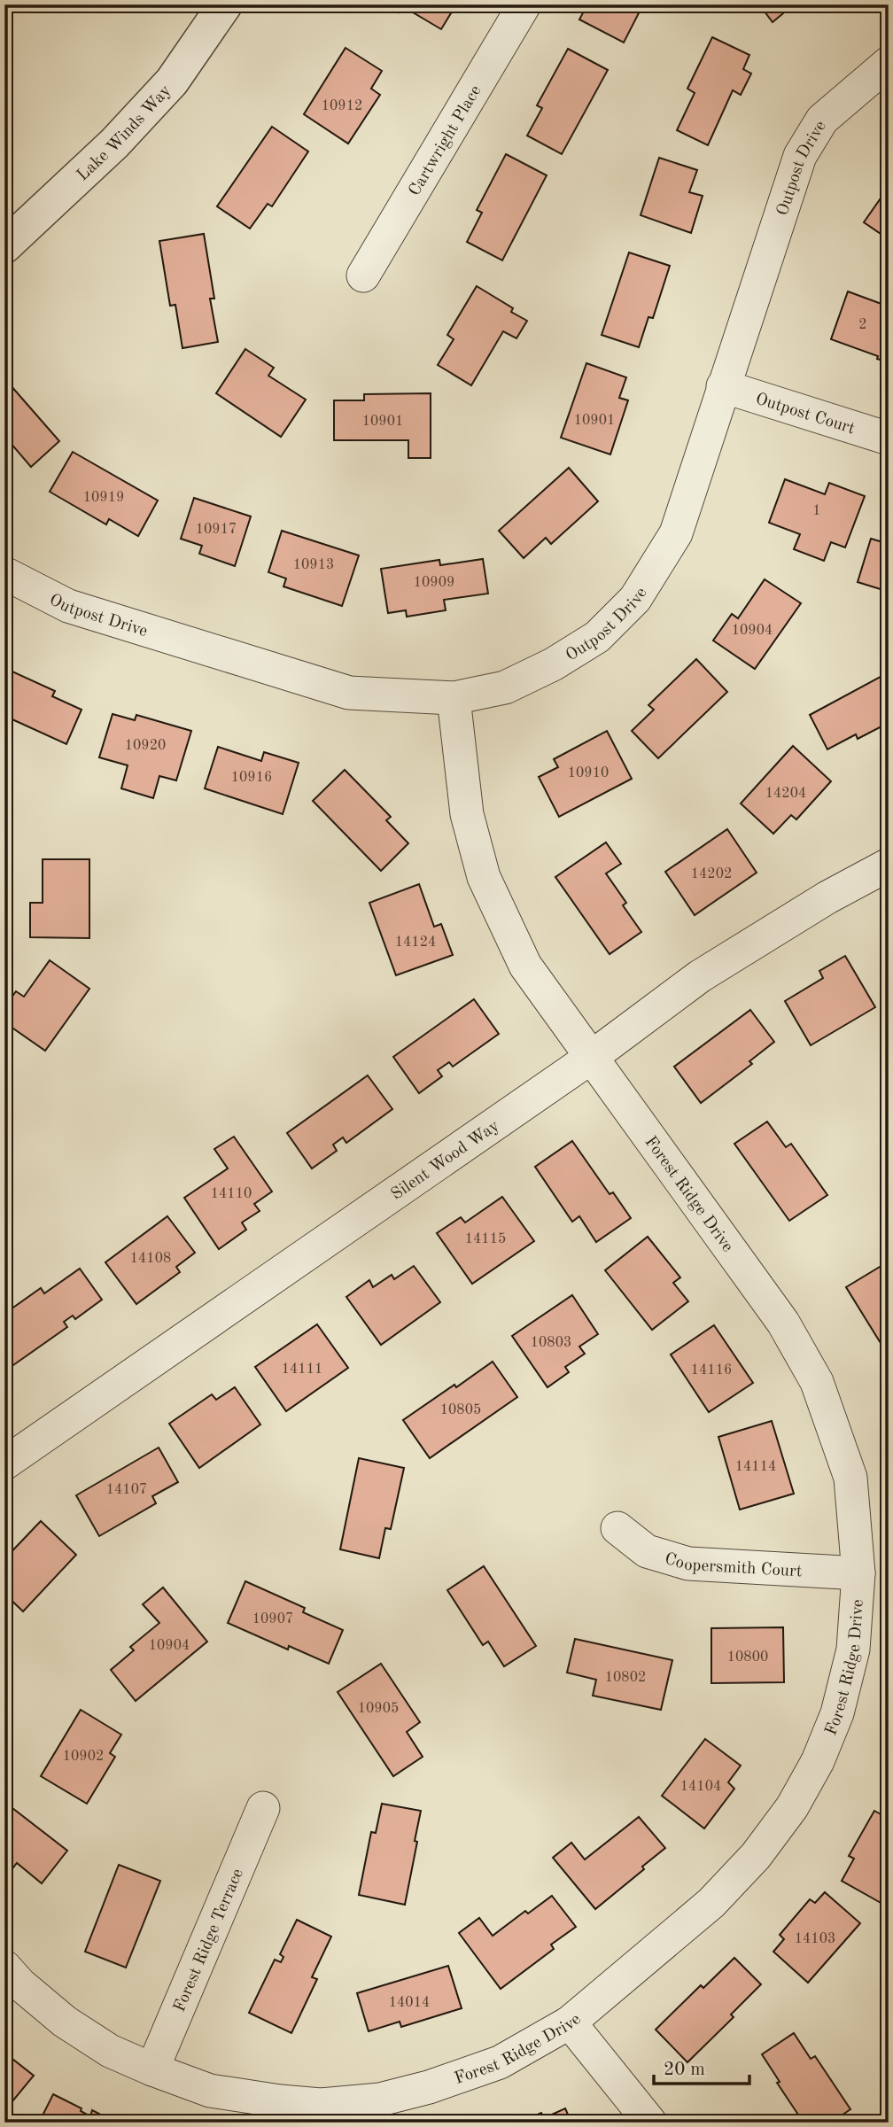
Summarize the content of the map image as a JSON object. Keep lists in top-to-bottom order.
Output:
{
  "streets": {
    "street": [
      "Lake Winds Way",
      "Cartwright Place",
      "Outpost Drive",
      "Outpost Court",
      "Silent Wood Way",
      "Forest Ridge Drive",
      "Coopersmith Court",
      "Forest Ridge Terrace"
    ]
  },
  "crossings": [
    ["Outpost Drive", "Outpost Court"],
    ["Outpost Drive", "Forest Ridge Drive"],
    ["Silent Wood Way", "Forest Ridge Drive"],
    ["Forest Ridge Drive", "Coopersmith Court"],
    ["Forest Ridge Drive", "Forest Ridge Terrace"]
  ],
  "house_numbers": [
    "10912",
    "2",
    "10901",
    "10901",
    "10919",
    "1",
    "10917",
    "10913",
    "10909",
    "10904",
    "10920",
    "10910",
    "10916",
    "14204",
    "14202",
    "14124",
    "14110",
    "14115",
    "14108",
    "10803",
    "14111",
    "14116",
    "10805",
    "14114",
    "14107",
    "10907",
    "10904",
    "10800",
    "10802",
    "10905",
    "10902",
    "14104",
    "14103",
    "14014"
  ],
  "scale_bar": "20 m"
}
